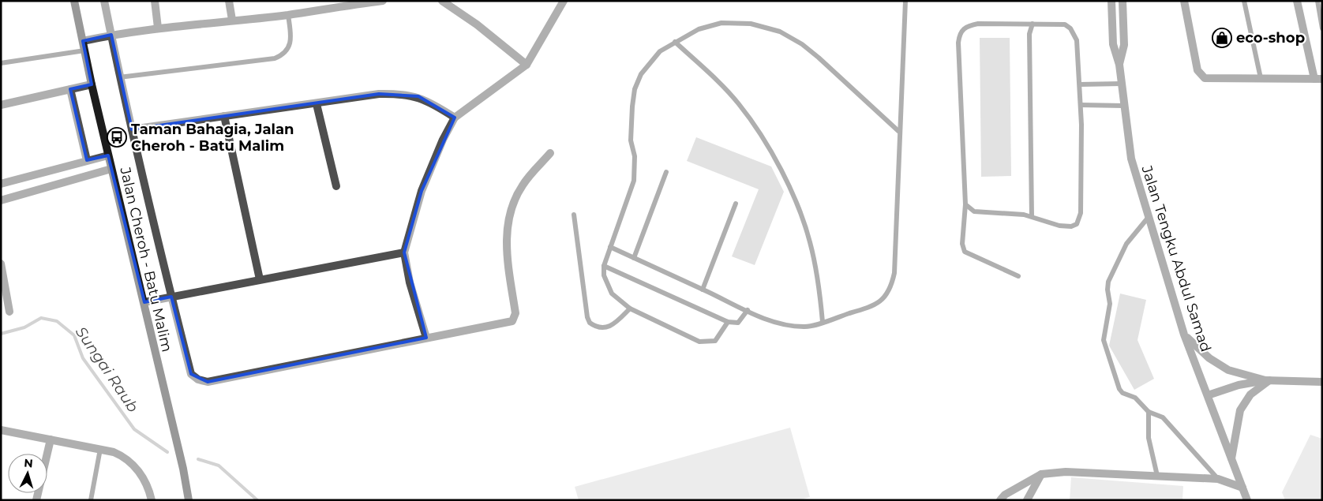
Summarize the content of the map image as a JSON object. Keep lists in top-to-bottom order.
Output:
{
  "streets": {
    "main road": ["Jalan Cheroh - Batu Malim"],
    "street": ["Jalan Tengku Abdul Samad"]
  },
  "water": ["Sungai Raub"],
  "places": {
    "shop": ["eco-shop"],
    "bus stop": ["Taman Bahagia, Jalan Cheroh - Batu Malim"]
  },
  "north": "top"
}
